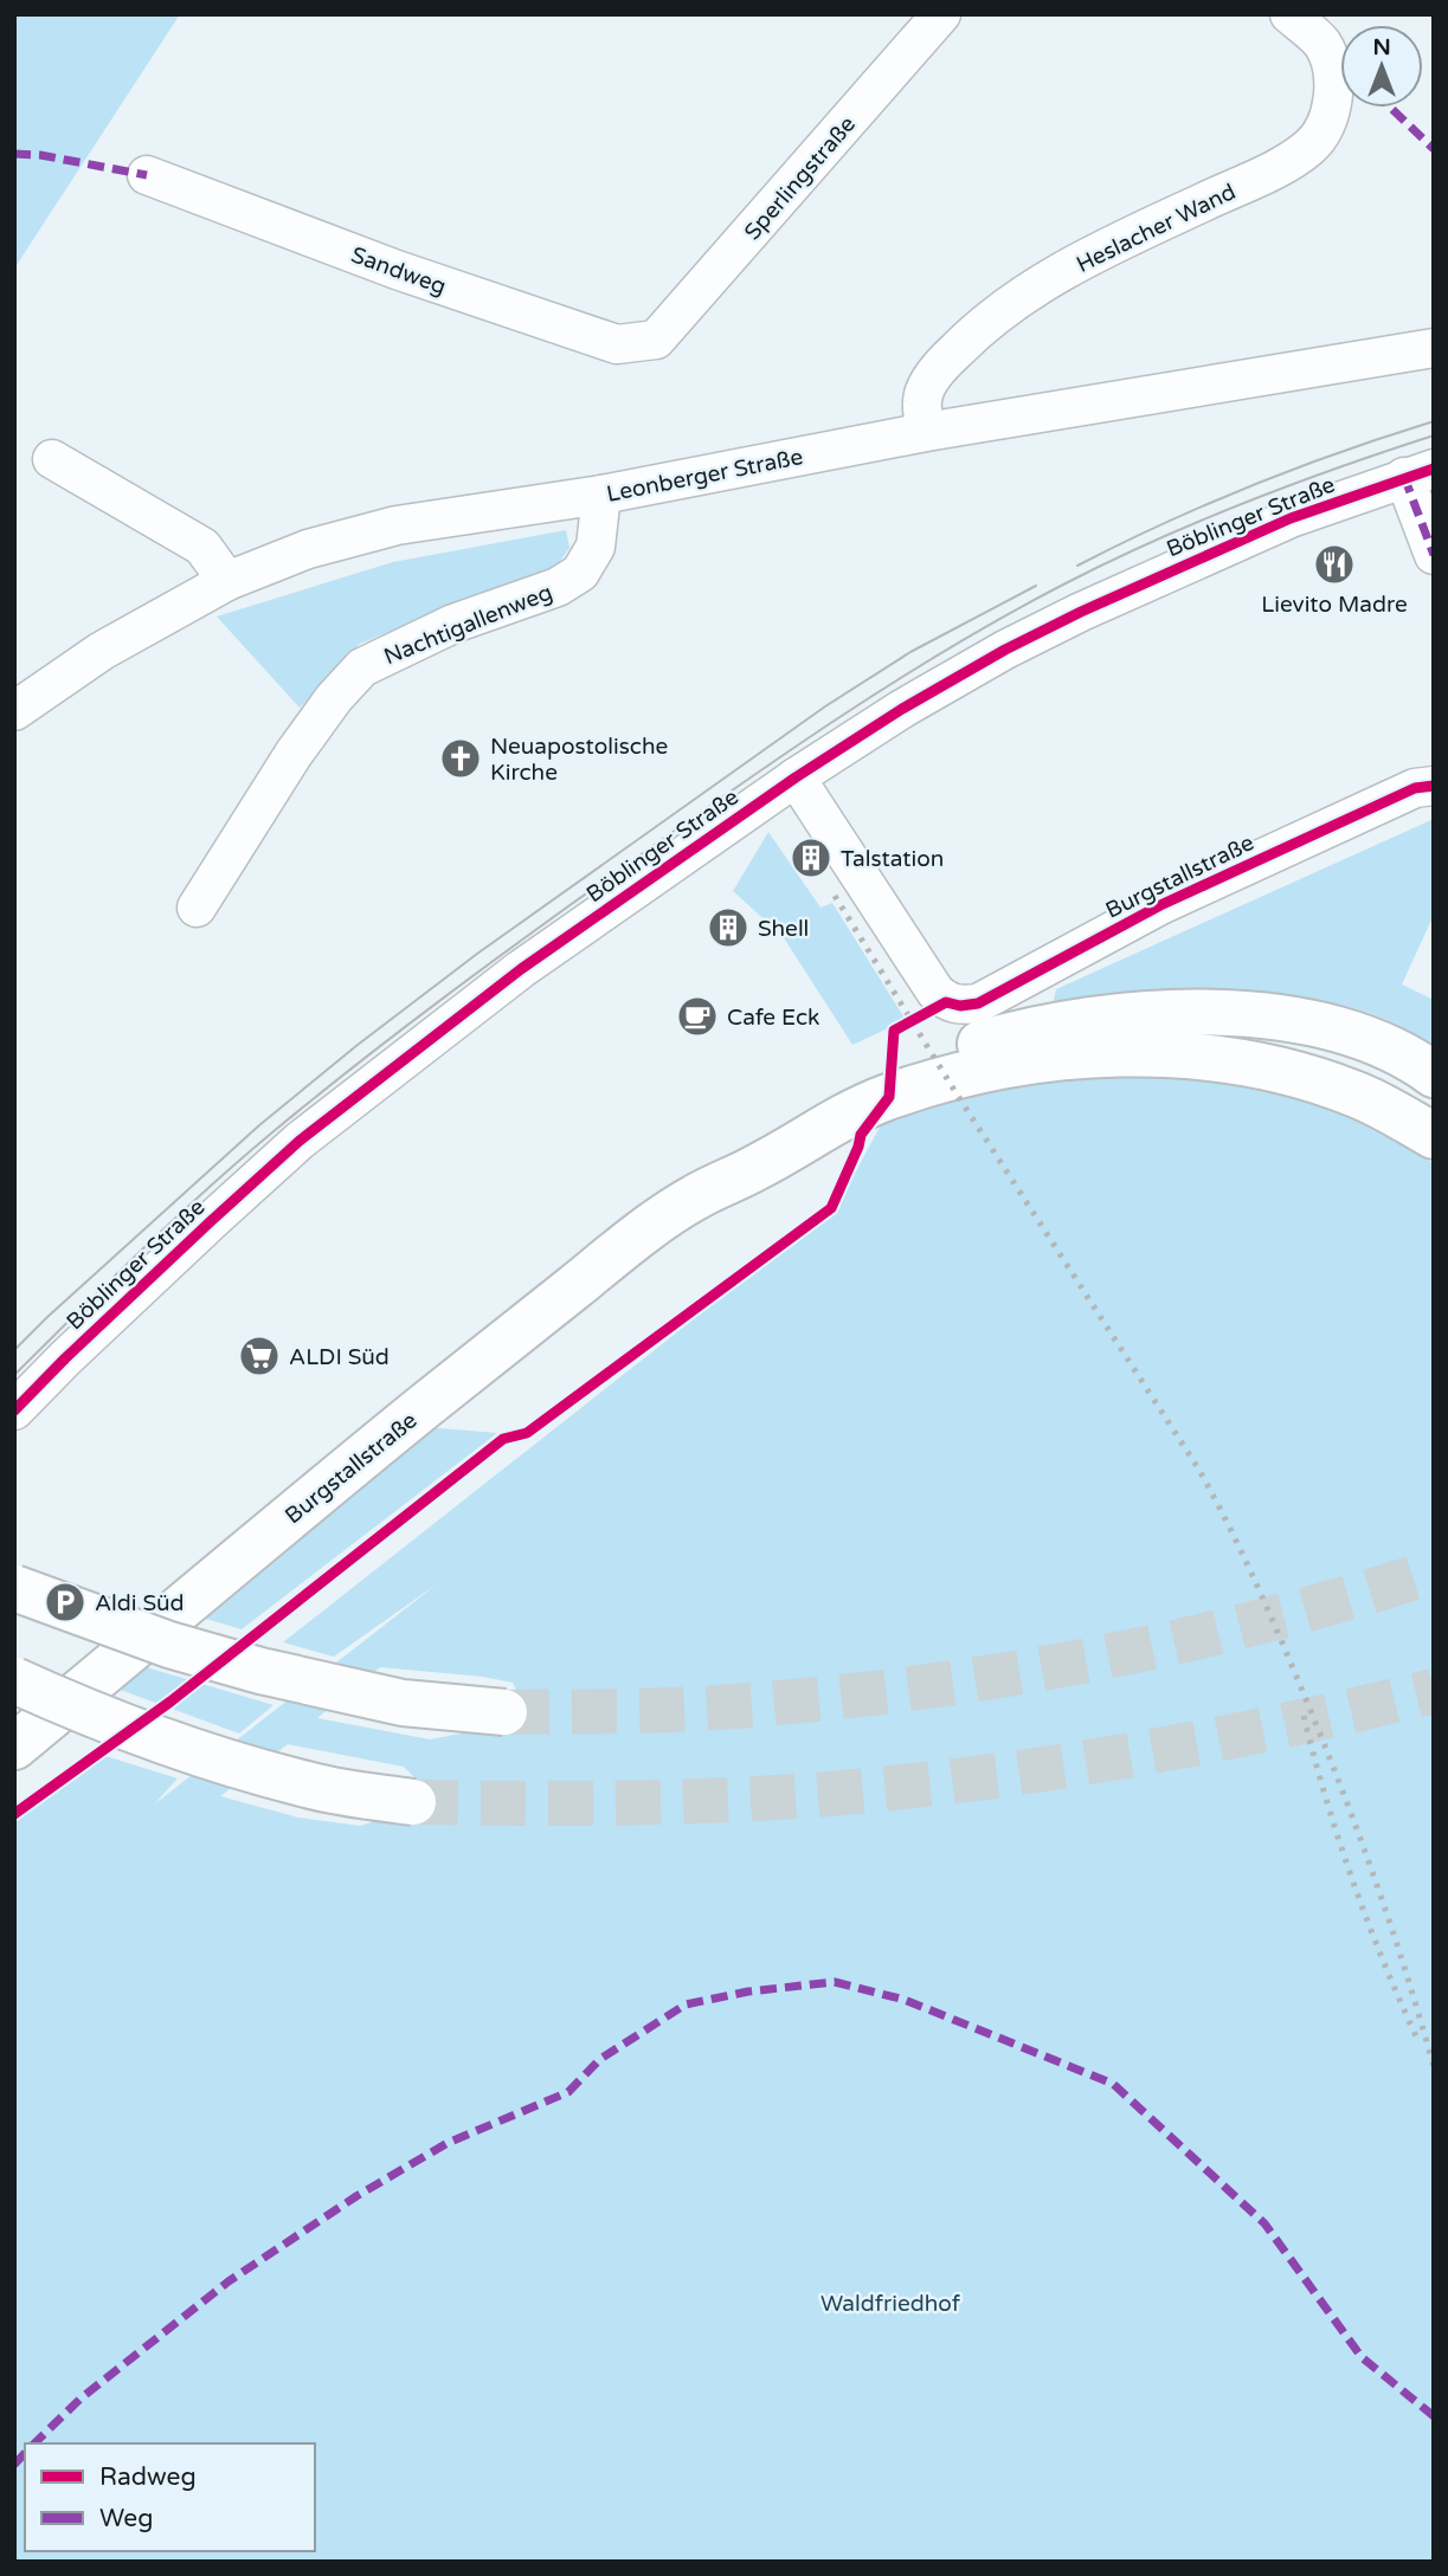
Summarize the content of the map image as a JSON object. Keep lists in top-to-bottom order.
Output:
{
  "streets": {
    "main road": ["Burgstallstraße"],
    "street": [
      "Sperlingstraße",
      "Heslacher Wand",
      "Sandweg",
      "Leonberger Straße",
      "Böblinger Straße",
      "Nachtigallenweg"
    ]
  },
  "crossings": [
    ["Sperlingstraße", "Sandweg"],
    ["Heslacher Wand", "Leonberger Straße"],
    ["Leonberger Straße", "Nachtigallenweg"],
    ["Böblinger Straße", "Burgstallstraße"]
  ],
  "parks": ["Waldfriedhof"],
  "places": {
    "restaurant": ["Lievito Madre"],
    "church": ["Neuapostolische Kirche"],
    "building": ["Talstation", "Shell"],
    "cafe": ["Cafe Eck"],
    "supermarket": ["ALDI Süd"],
    "parking": ["Aldi Süd"]
  },
  "legend": ["Radweg", "Weg"],
  "north": "top"
}
